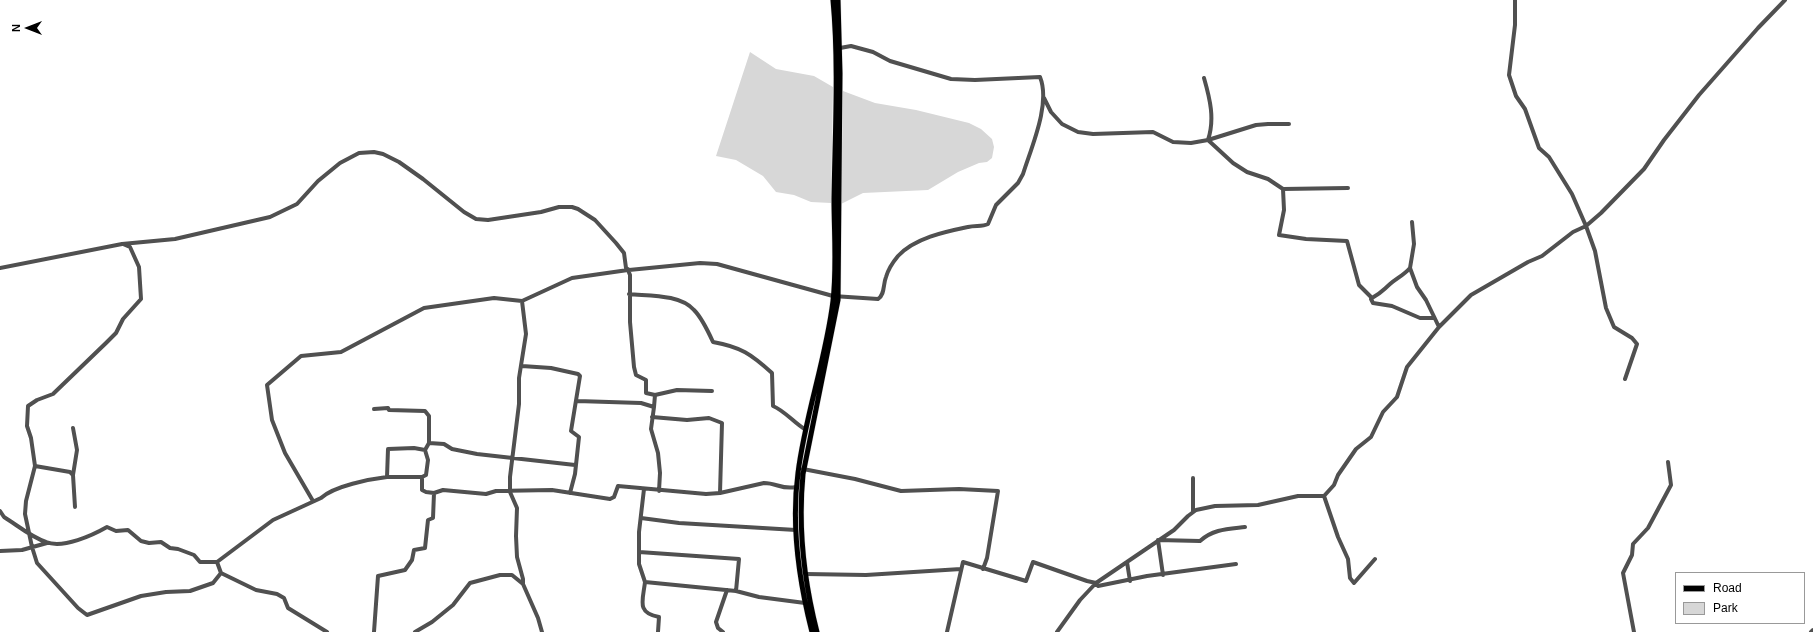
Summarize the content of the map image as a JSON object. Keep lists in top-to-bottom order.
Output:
{
  "legend": ["Road", "Park"],
  "north": "left"
}
